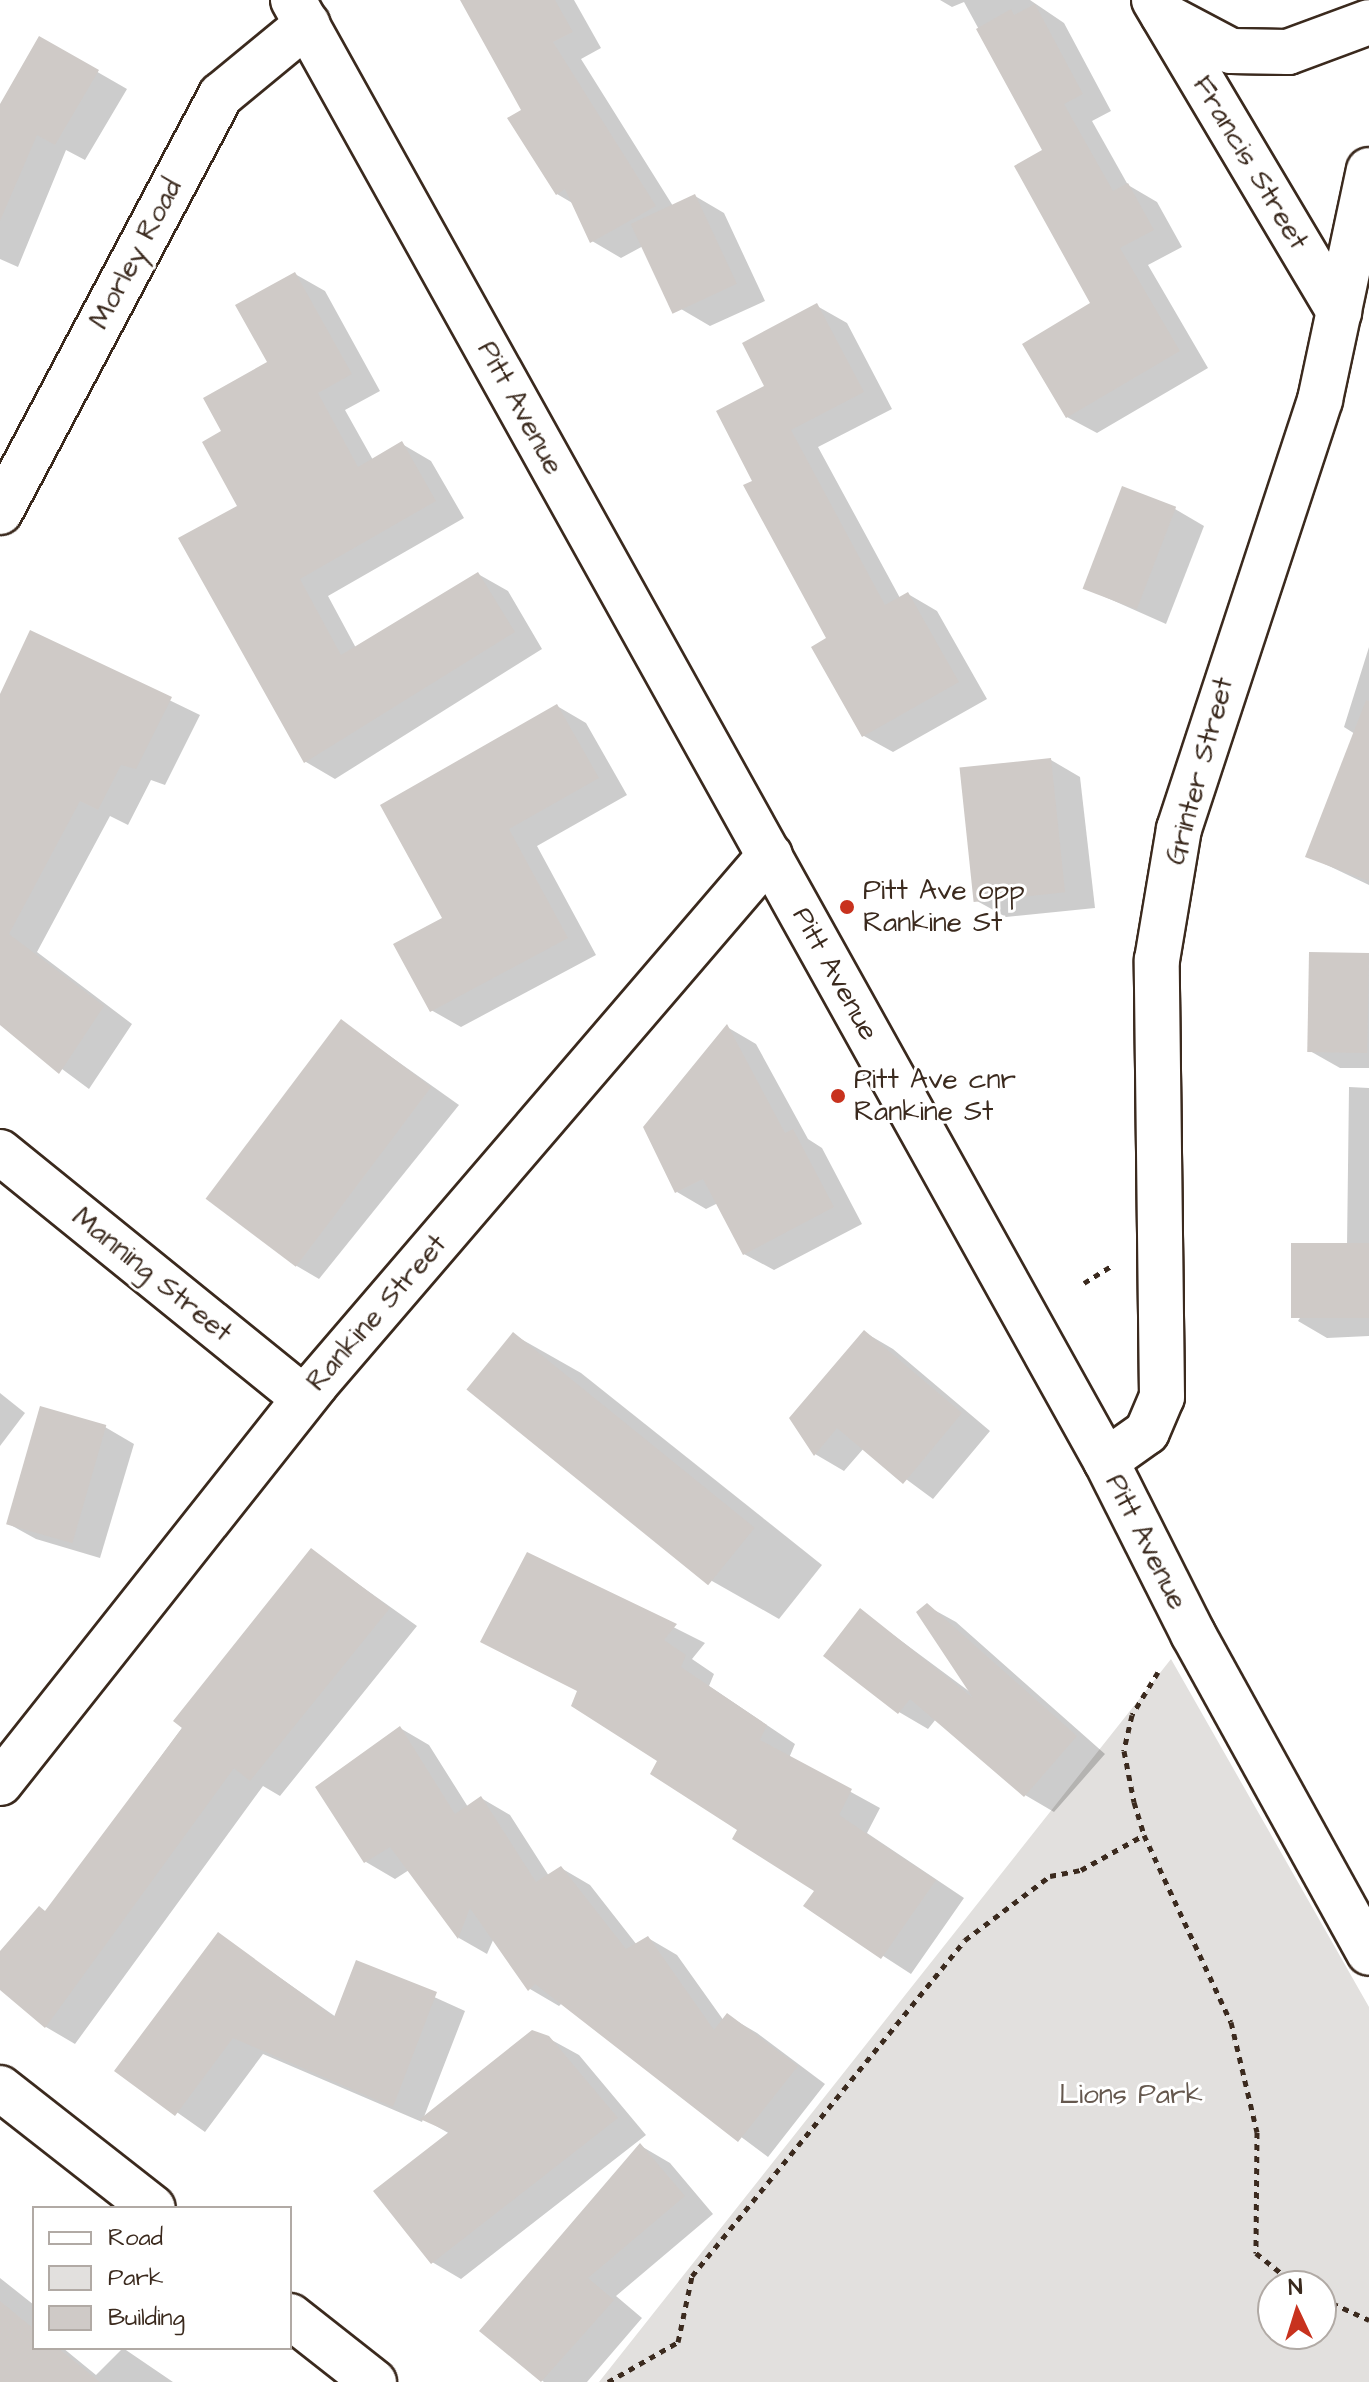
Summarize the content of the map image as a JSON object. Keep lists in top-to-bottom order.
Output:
{
  "streets": {
    "street": [
      "Francis Street",
      "Morley Road",
      "Pitt Avenue",
      "Grinter Street",
      "Manning Street",
      "Rankine Street"
    ]
  },
  "crossings": [
    ["Francis Street", "Grinter Street"],
    ["Morley Road", "Pitt Avenue"],
    ["Pitt Avenue", "Grinter Street"],
    ["Pitt Avenue", "Rankine Street"],
    ["Manning Street", "Rankine Street"]
  ],
  "parks": ["Lions Park"],
  "places": ["Pitt Ave opp Rankine St", "Pitt Ave cnr Rankine St"],
  "legend": ["Road", "Park", "Building"],
  "north": "top"
}
